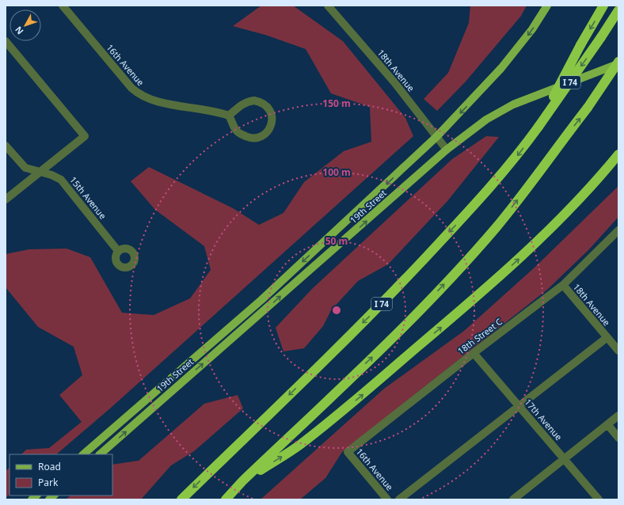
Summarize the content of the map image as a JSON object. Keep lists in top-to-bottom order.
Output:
{
  "streets": {
    "highway": ["I 74"],
    "main road": ["19th Street"],
    "street": [
      "16th Avenue",
      "18th Avenue",
      "15th Avenue",
      "18th Street C",
      "17th Avenue"
    ]
  },
  "crossings": [
    ["16th Avenue", "18th Street C"],
    ["18th Avenue", "19th Street"],
    ["18th Avenue", "18th Street C"],
    ["18th Street C", "17th Avenue"]
  ],
  "legend": ["Road", "Park"],
  "north": "bottom left",
  "rings": ["150 m", "100 m", "50 m"]
}
